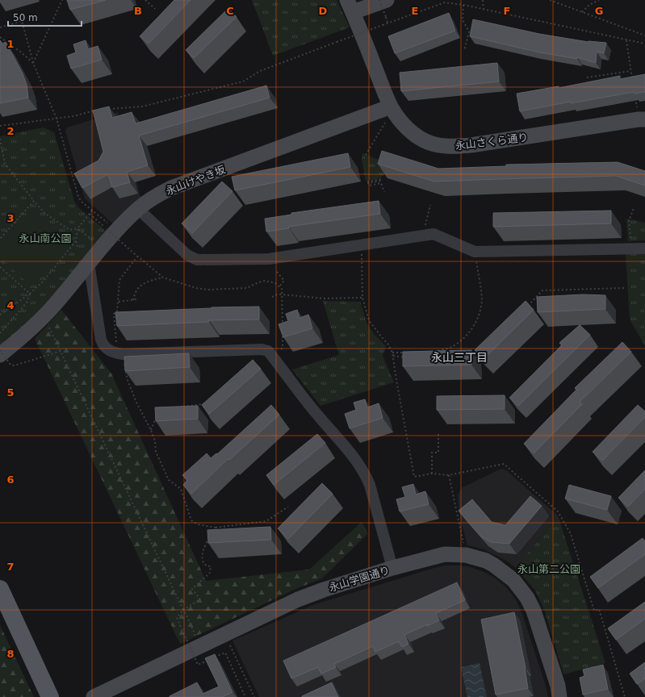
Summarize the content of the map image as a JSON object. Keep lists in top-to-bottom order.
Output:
{
  "streets": {
    "street": ["永山さくら通り", "永山けやき坂", "永山学園通り"]
  },
  "crossings": [
    ["永山さくら通り", "永山けやき坂"]
  ],
  "districts": ["永山三丁目"],
  "parks": ["永山南公園", "永山第二公園"],
  "scale_bar": "50 m",
  "grid": {
    "columns": [
      "B",
      "C",
      "D",
      "E",
      "F",
      "G"
    ],
    "rows": [
      "1",
      "2",
      "3",
      "4",
      "5",
      "6",
      "7",
      "8"
    ]
  }
}
